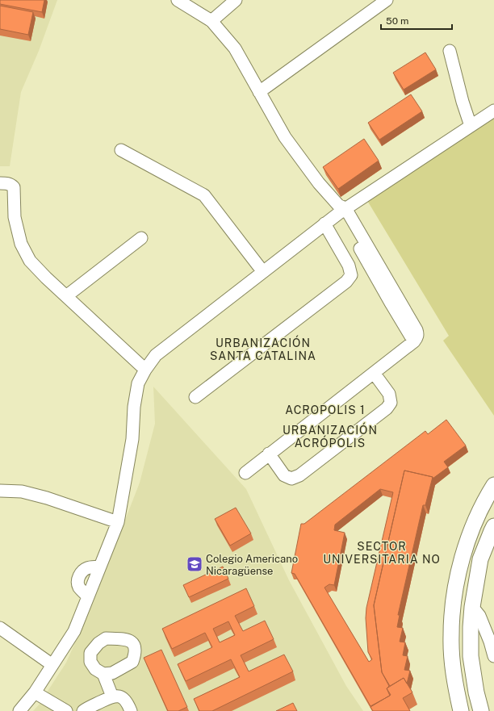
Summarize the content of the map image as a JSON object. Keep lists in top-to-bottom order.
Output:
{
  "districts": [
    "URBANIZACIÓN SANTA CATALINA",
    "ACROPOLIS 1",
    "URBANIZACIÓN ACRÓPOLIS",
    "SECTOR UNIVERSITARIA NO"
  ],
  "places": {
    "school or university": ["Colegio Americano Nicaragüense"]
  },
  "scale_bar": "50 m"
}
